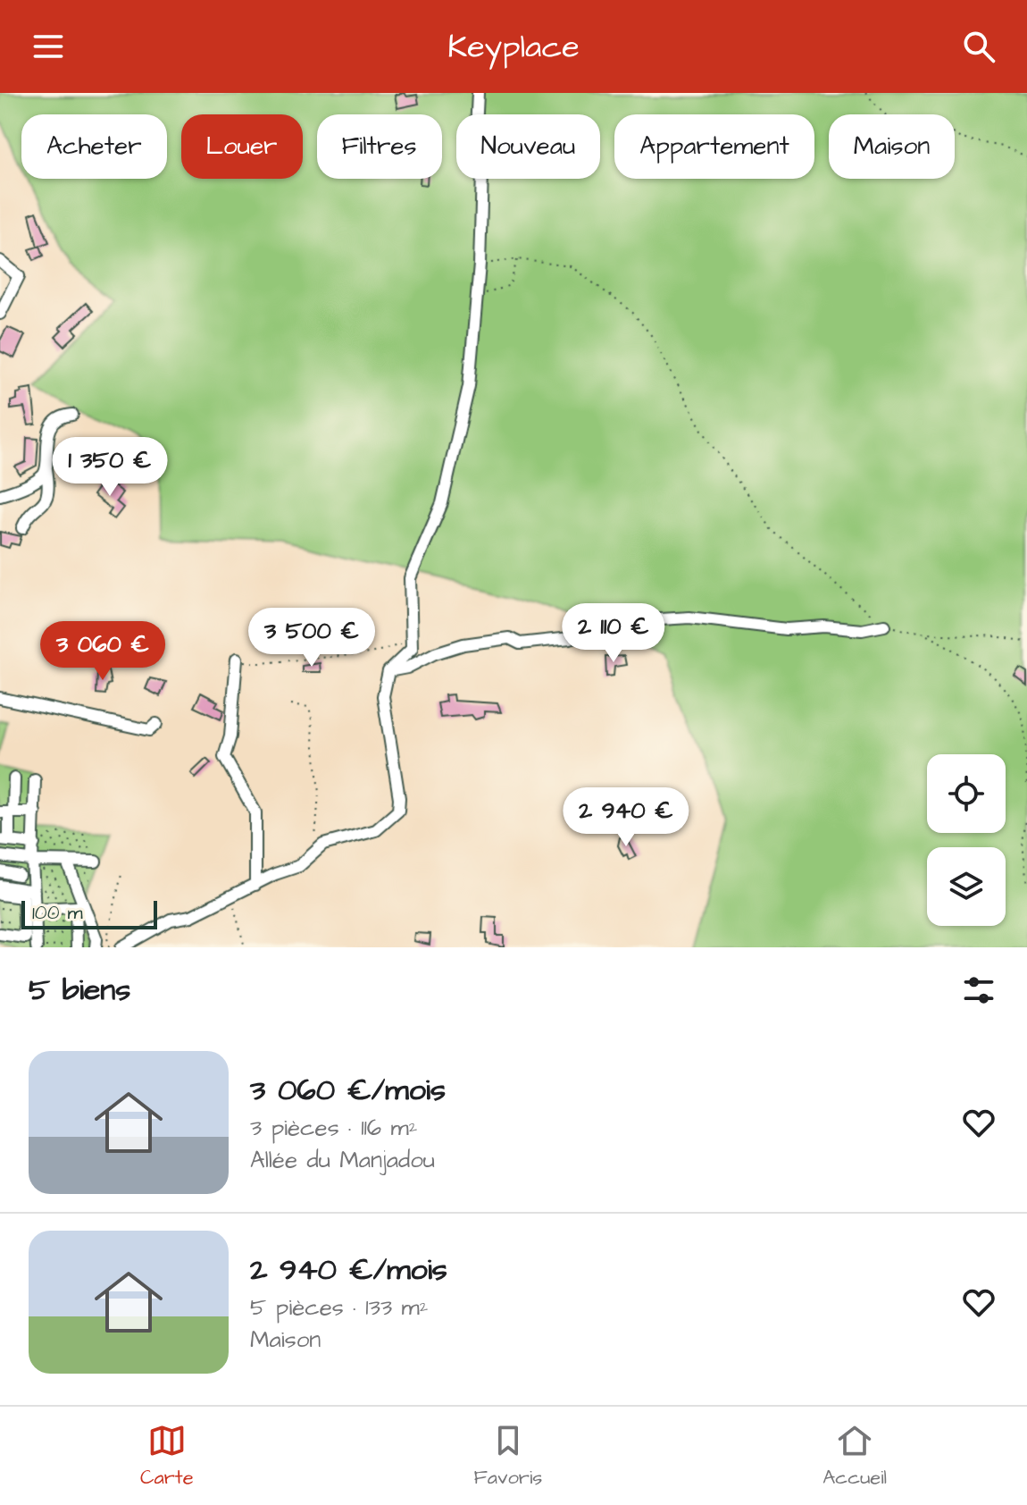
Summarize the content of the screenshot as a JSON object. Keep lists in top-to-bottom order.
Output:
{
  "scale_bar": "100 m",
  "page": {
    "header": "Keyplace",
    "chip": [
      "Acheter",
      "Louer",
      "Filtres",
      "Nouveau",
      "Appartement",
      "Maison"
    ],
    "price": [
      "1 350 €",
      "2 110 €",
      "3 500 €",
      "3 060 €",
      "2 940 €"
    ],
    "scale": "100 m",
    "heading": "5 biens",
    "list": [
      {
        "name": "3 060 €/mois",
        "note": "3 pièces · 116 m² · Allée du Manjadou"
      },
      {
        "name": "2 940 €/mois",
        "note": "5 pièces · 133 m² · Maison"
      }
    ],
    "tabs": ["Carte", "Favoris", "Accueil"]
  }
}
